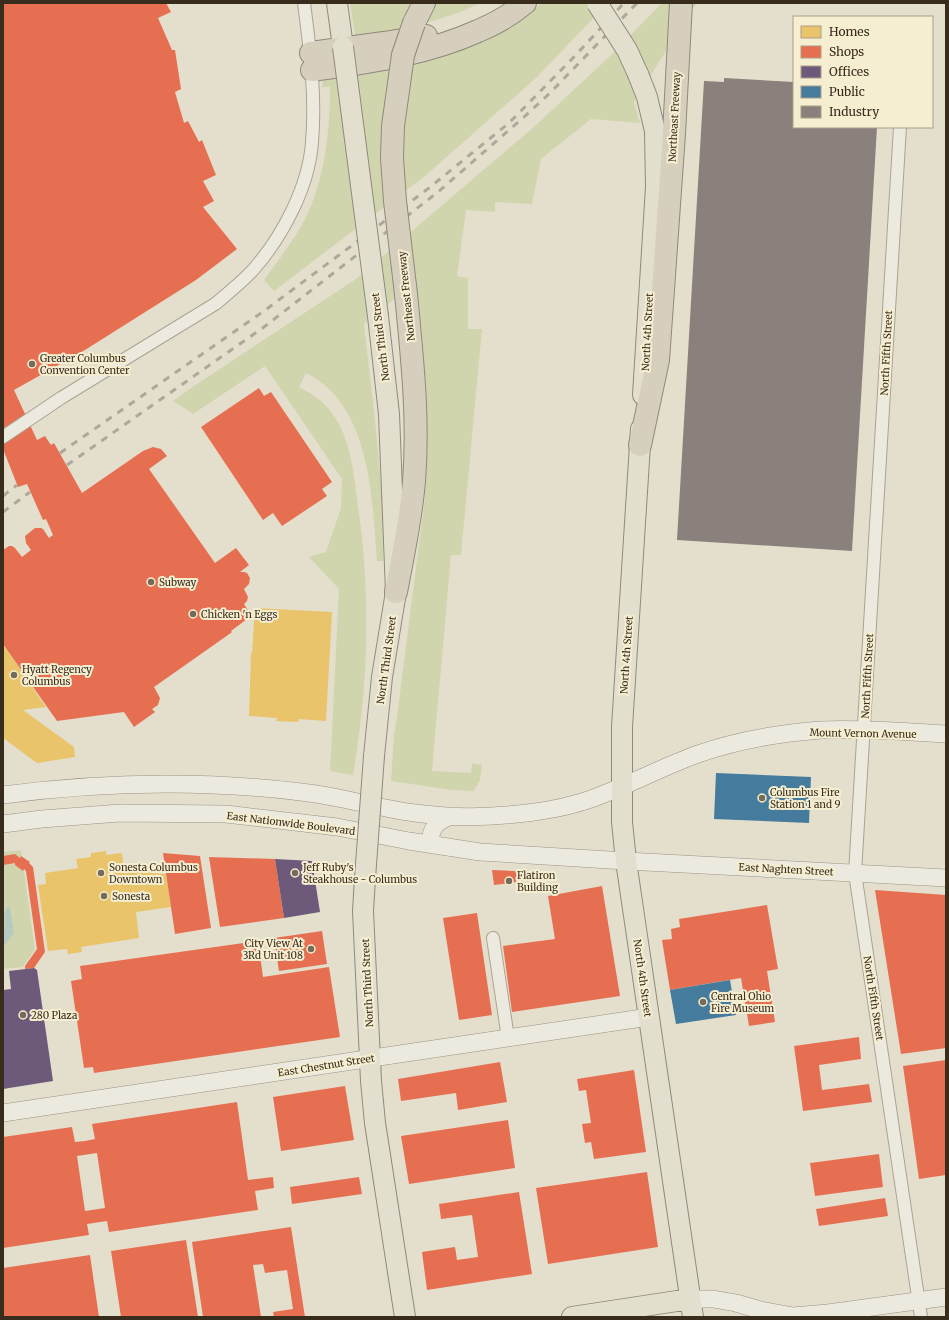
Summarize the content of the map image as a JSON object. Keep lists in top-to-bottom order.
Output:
{
  "streets": {
    "highway": ["Northeast Freeway"],
    "main road": [
      "North 4th Street",
      "North Third Street",
      "Mount Vernon Avenue",
      "East Nationwide Boulevard",
      "East Naghten Street",
      "East Chestnut Street"
    ],
    "street": ["North Fifth Street"]
  },
  "crossings": [
    ["Northeast Freeway", "North 4th Street"],
    ["Northeast Freeway", "North Third Street"],
    ["North 4th Street", "Mount Vernon Avenue"],
    ["North 4th Street", "East Nationwide Boulevard"],
    ["North 4th Street", "East Naghten Street"],
    ["North 4th Street", "East Chestnut Street"],
    ["North Third Street", "East Chestnut Street"],
    ["North Fifth Street", "Mount Vernon Avenue"],
    ["North Fifth Street", "East Naghten Street"],
    ["East Nationwide Boulevard", "East Naghten Street"]
  ],
  "places": [
    "Greater Columbus Convention Center",
    "Subway",
    "Chicken 'n Eggs",
    "Hyatt Regency Columbus",
    "Columbus Fire Station 1 and 9",
    "Sonesta Columbus Downtown",
    "Jeff Ruby's Steakhouse - Columbus",
    "Flatiron Building",
    "Sonesta",
    "City View At 3Rd Unit 108",
    "Central Ohio Fire Museum",
    "280 Plaza"
  ],
  "legend": [
    "Homes",
    "Shops",
    "Offices",
    "Public",
    "Industry"
  ]
}
